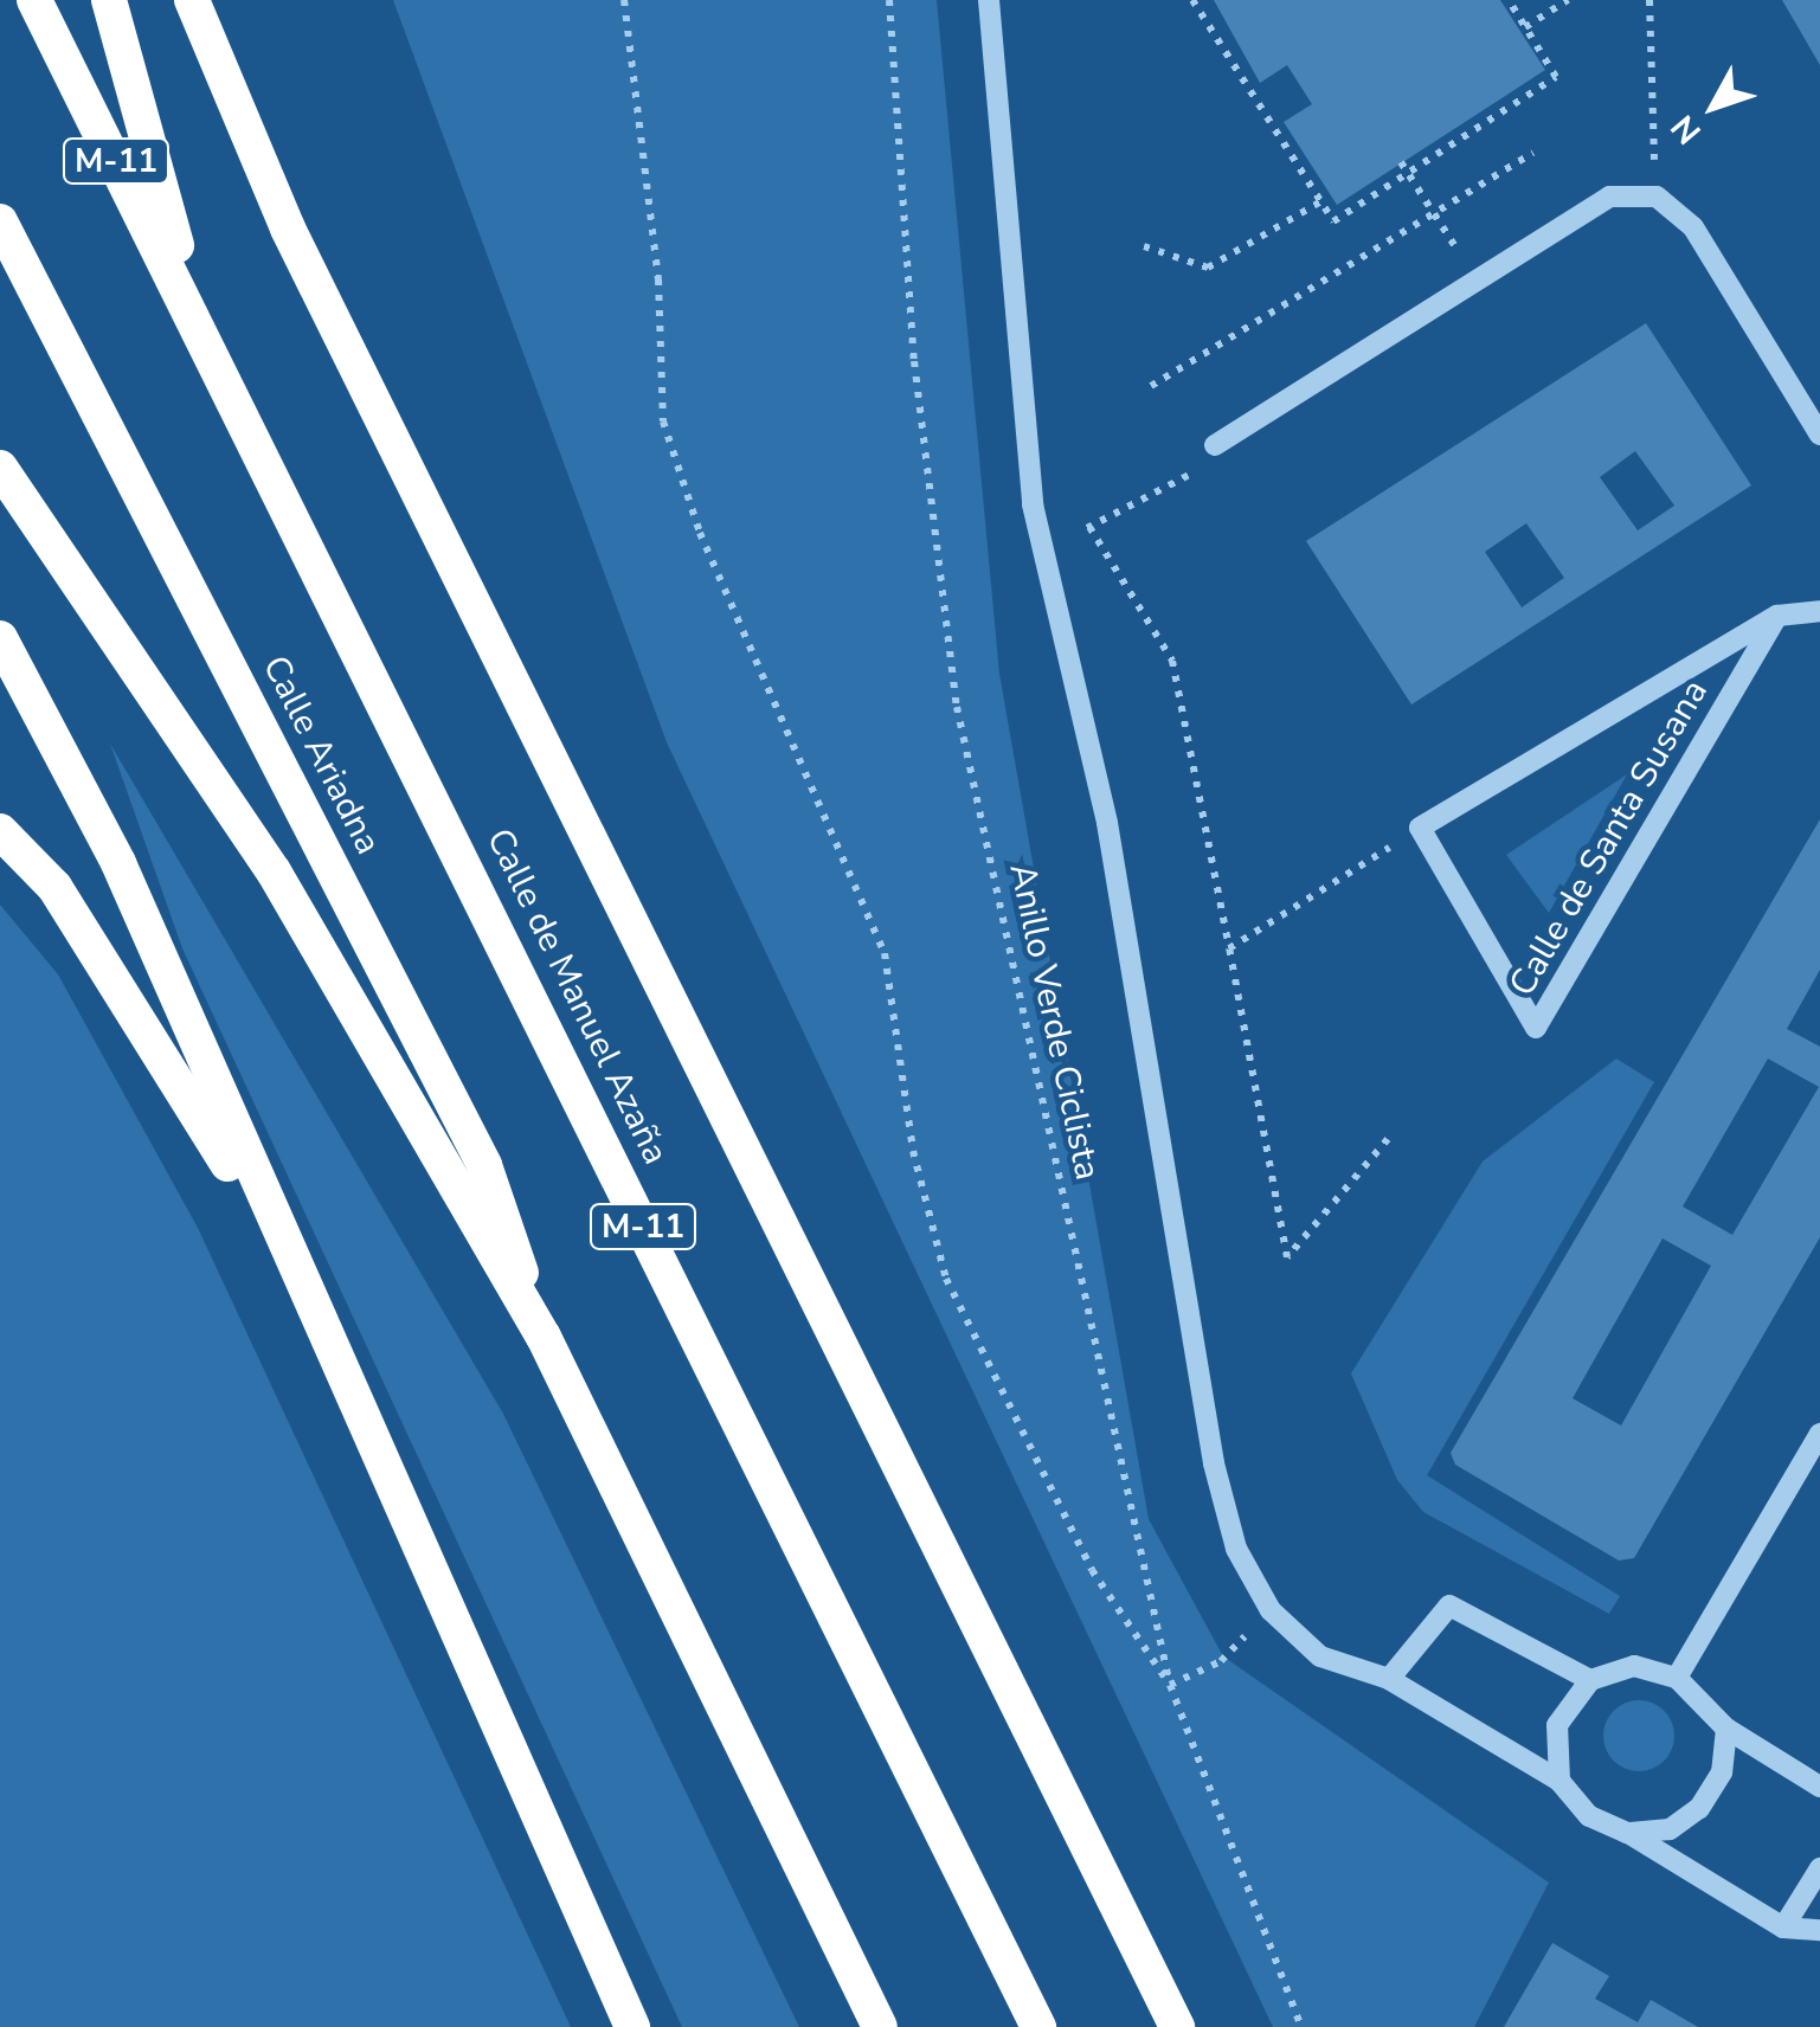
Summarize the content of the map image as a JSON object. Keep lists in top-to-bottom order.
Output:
{
  "streets": {
    "highway": ["M-11", "Calle Ariadna", "Calle de Manuel Azaña"],
    "street": ["Calle de Santa Susana"],
    "path": ["Anillo Verde Ciclista"]
  },
  "crossings": [
    ["M-11", "Calle de Manuel Azaña"]
  ],
  "north": "bottom left"
}
